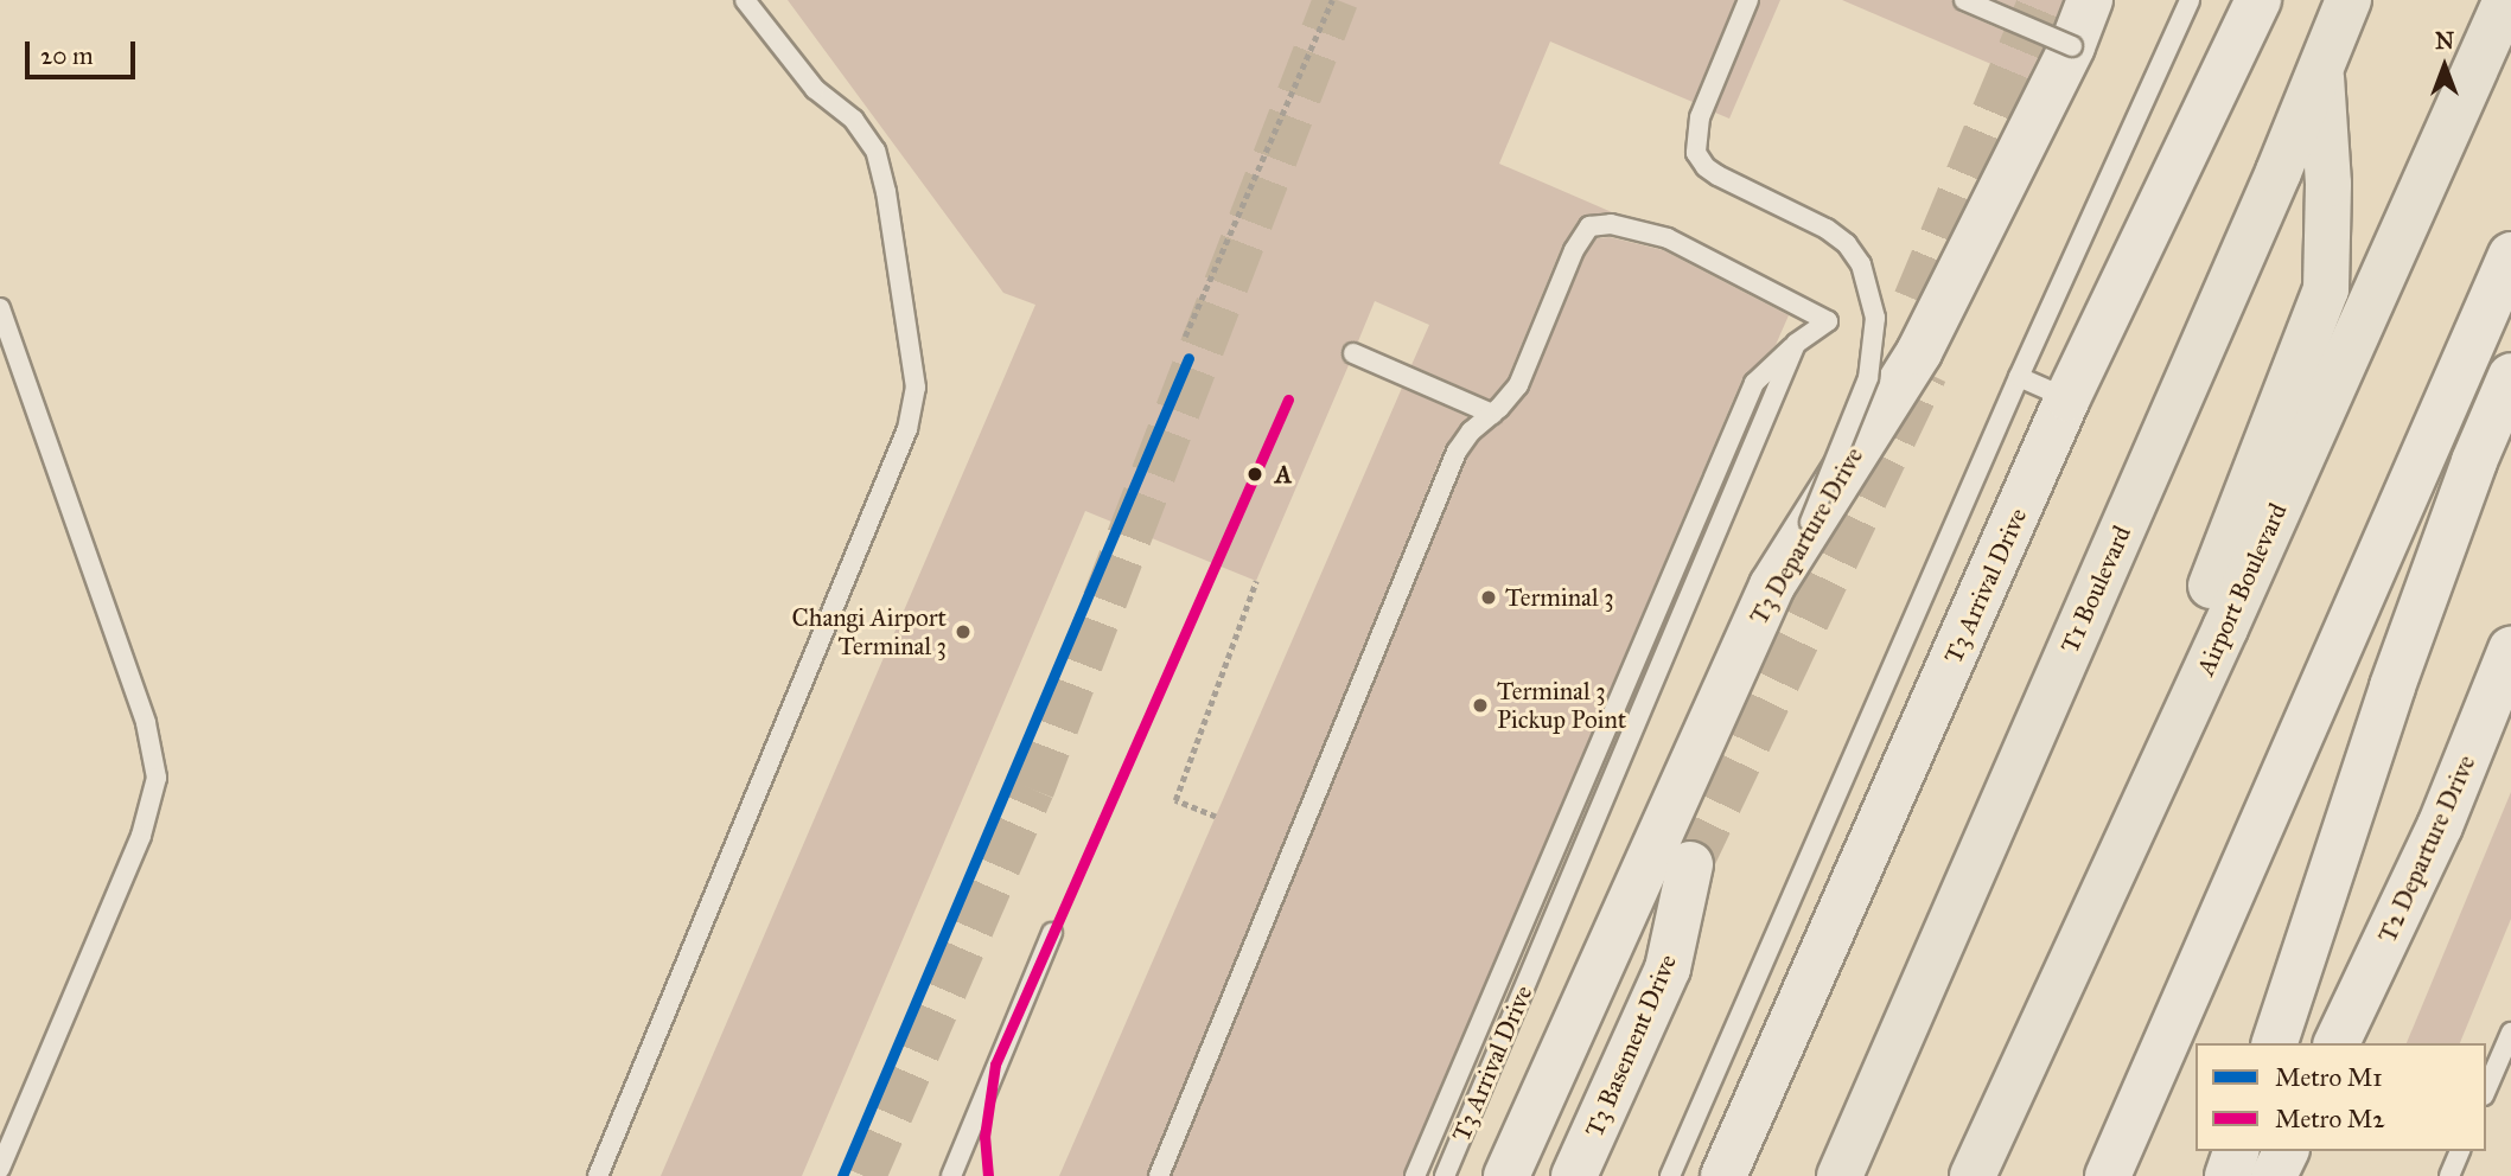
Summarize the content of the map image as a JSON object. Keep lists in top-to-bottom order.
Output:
{
  "streets": {
    "highway": ["T1 Boulevard", "Airport Boulevard"],
    "main road": [
      "T3 Departure Drive",
      "T3 Arrival Drive",
      "T2 Departure Drive",
      "T3 Basement Drive"
    ]
  },
  "places": [
    "A",
    "Terminal 3",
    "Changi Airport Terminal 3",
    "Terminal 3 Pickup Point"
  ],
  "lines": ["metro line M1", "metro line M2"],
  "legend": ["Metro M1", "Metro M2"],
  "scale_bar": "20 m",
  "north": "top"
}
